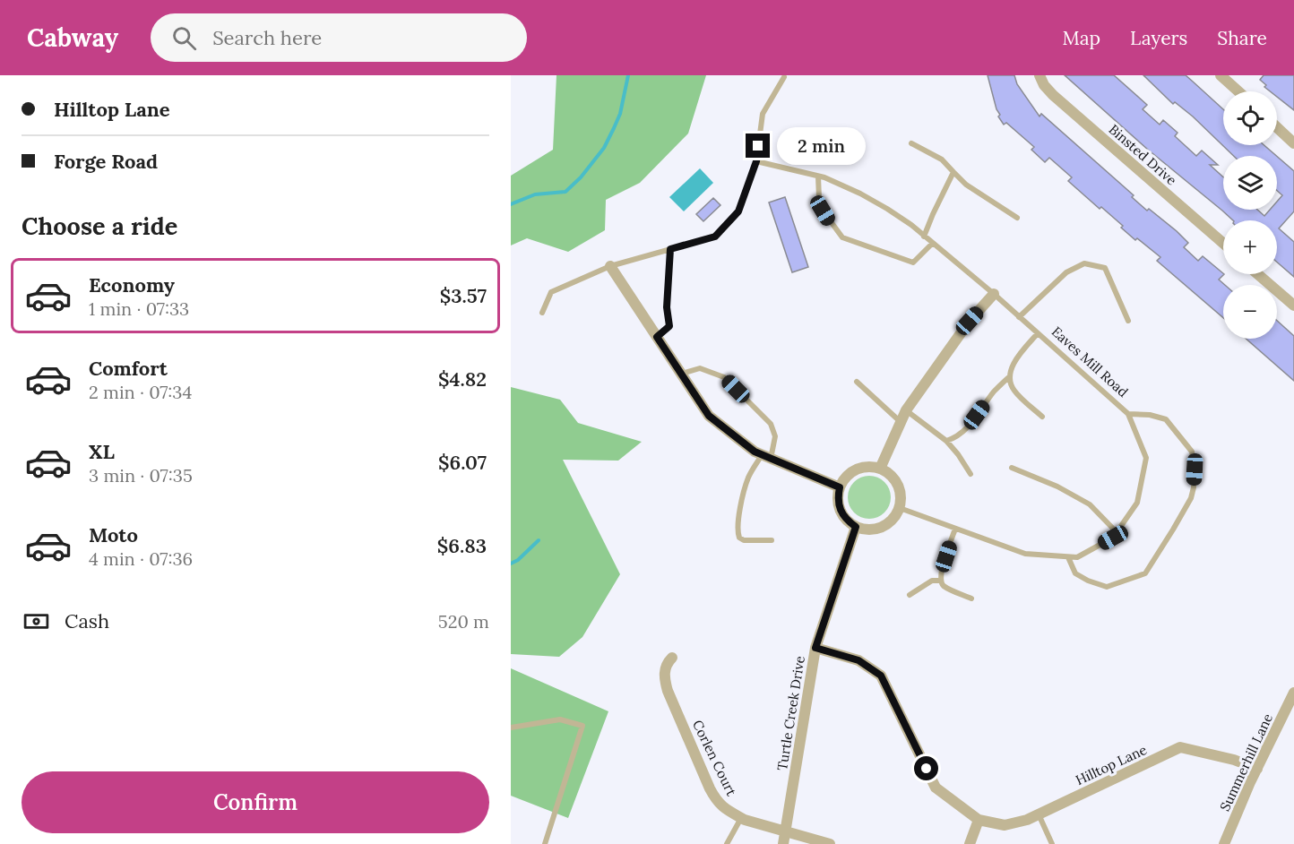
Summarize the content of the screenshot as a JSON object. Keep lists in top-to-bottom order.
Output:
{
  "streets": {
    "street": [
      "Binsted Drive",
      "Turtle Creek Drive",
      "Corlen Court",
      "Summerhill Lane",
      "Hilltop Lane"
    ],
    "lane": ["Eaves Mill Road"]
  },
  "crossings": [
    ["Eaves Mill Road", "Turtle Creek Drive"],
    ["Turtle Creek Drive", "Corlen Court"],
    ["Turtle Creek Drive", "Hilltop Lane"],
    ["Summerhill Lane", "Hilltop Lane"]
  ],
  "page": {
    "header": "Cabway",
    "search": "Search here",
    "nav": ["Map", "Layers", "Share"],
    "banner": ["Hilltop Lane", "Forge Road"],
    "map_buttons": ["+", "−"],
    "bubble": "2 min",
    "heading": "Choose a ride",
    "list": [
      {
        "name": "Economy",
        "note": "1 min · 07:33",
        "value": "$3.57"
      },
      {
        "name": "Comfort",
        "note": "2 min · 07:34",
        "value": "$4.82"
      },
      {
        "name": "XL",
        "note": "3 min · 07:35",
        "value": "$6.07"
      },
      {
        "name": "Moto",
        "note": "4 min · 07:36",
        "value": "$6.83"
      }
    ],
    "pay": ["Cash", "520 m"],
    "buttons": "Confirm"
  }
}
